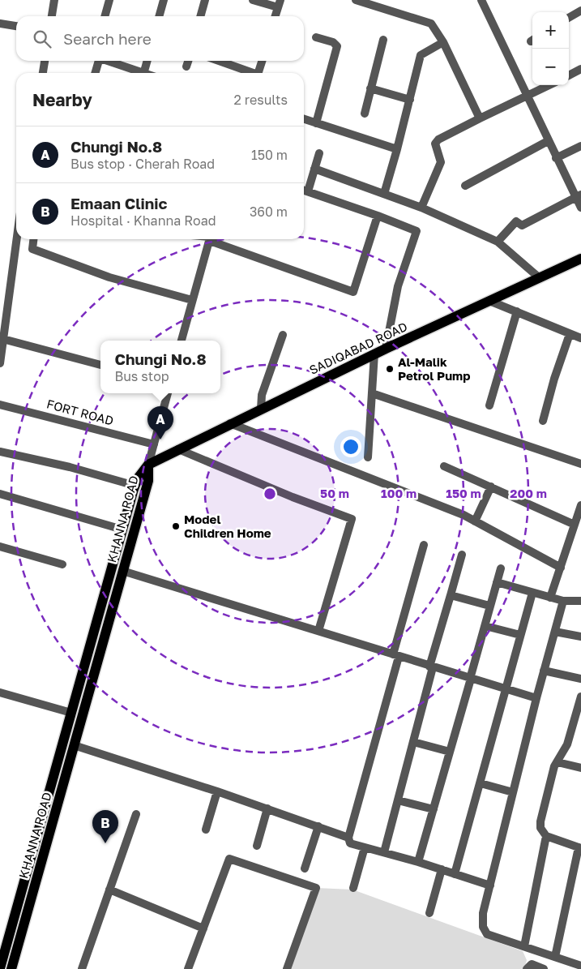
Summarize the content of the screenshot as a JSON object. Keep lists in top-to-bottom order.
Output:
{
  "streets": {
    "main road": ["SADIQABAD ROAD", "KHANNA ROAD"],
    "street": ["FORT ROAD"]
  },
  "crossings": [
    ["SADIQABAD ROAD", "KHANNA ROAD"]
  ],
  "places": ["Al-Malik Petrol Pump", "Model Children Home"],
  "page": {
    "map_buttons": ["+", "−"],
    "search": "Search here",
    "heading": ["Nearby", "2 results"],
    "list": [
      {
        "mark": "A",
        "name": "Chungi No.8",
        "note": "Bus stop · Cherah Road",
        "value": "150 m"
      },
      {
        "mark": "B",
        "name": "Emaan Clinic",
        "note": "Hospital · Khanna Road",
        "value": "360 m"
      }
    ],
    "popup": ["Chungi No.8", "Bus stop"],
    "pins": ["A", "B"]
  },
  "rings": [
    "50 m",
    "100 m",
    "150 m",
    "200 m"
  ]
}
